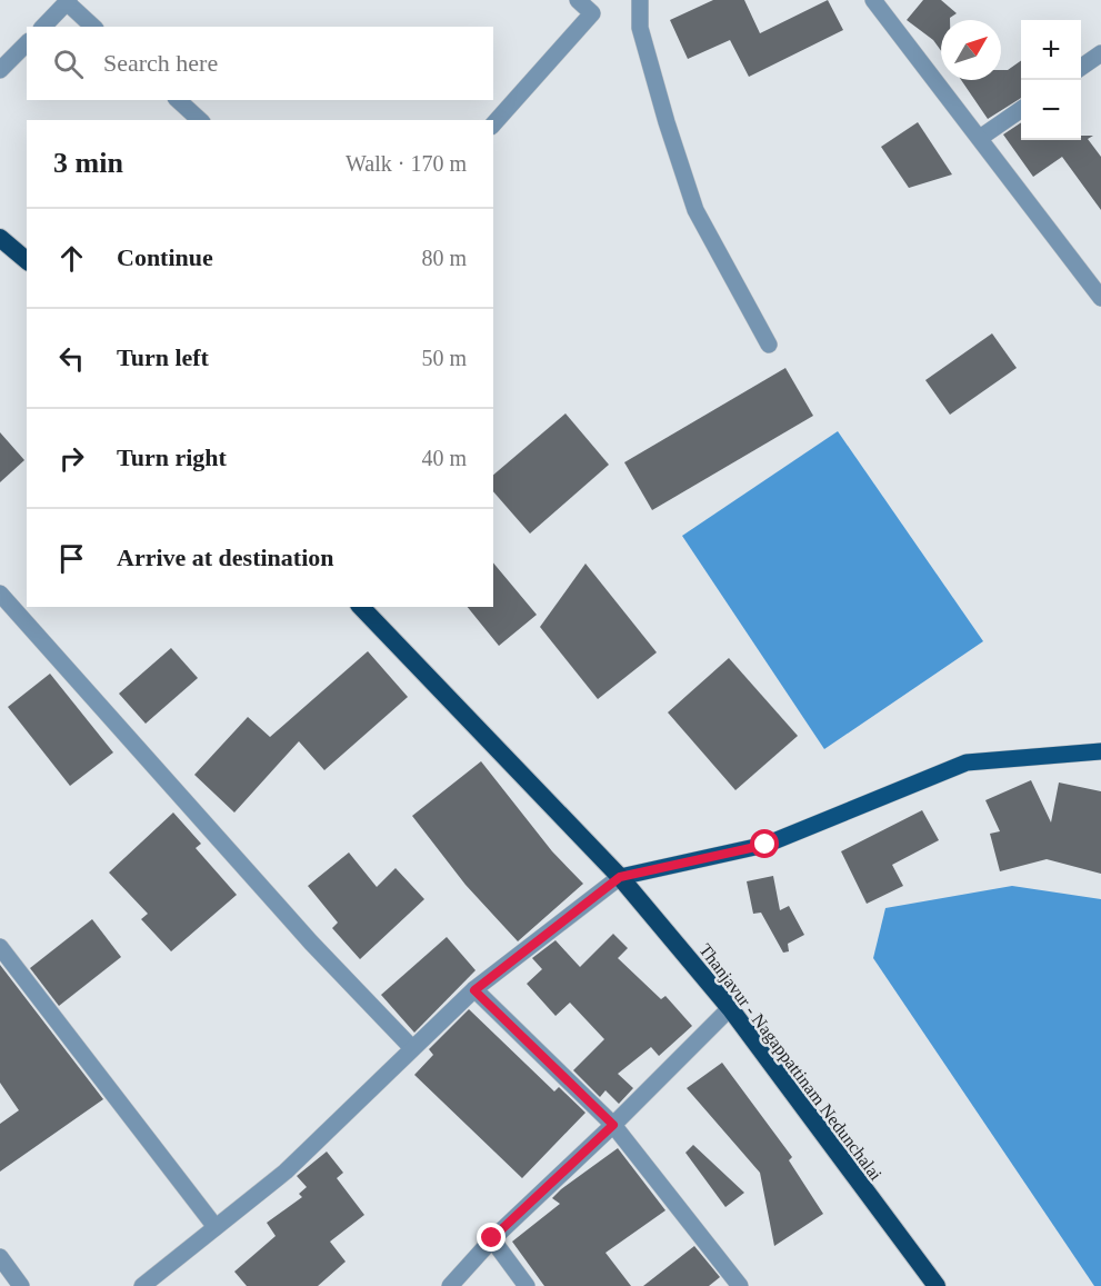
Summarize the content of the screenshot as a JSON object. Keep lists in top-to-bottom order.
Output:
{
  "streets": {
    "highway": ["Thanjavur - Nagappattinam Nedunchalai"]
  },
  "north": "top right",
  "page": {
    "map_buttons": ["+", "−"],
    "search": "Search here",
    "heading": ["3 min", "Walk · 170 m"],
    "list": [
      ["Continue", "80 m"],
      ["Turn left", "50 m"],
      ["Turn right", "40 m"],
      "Arrive at destination"
    ]
  }
}
